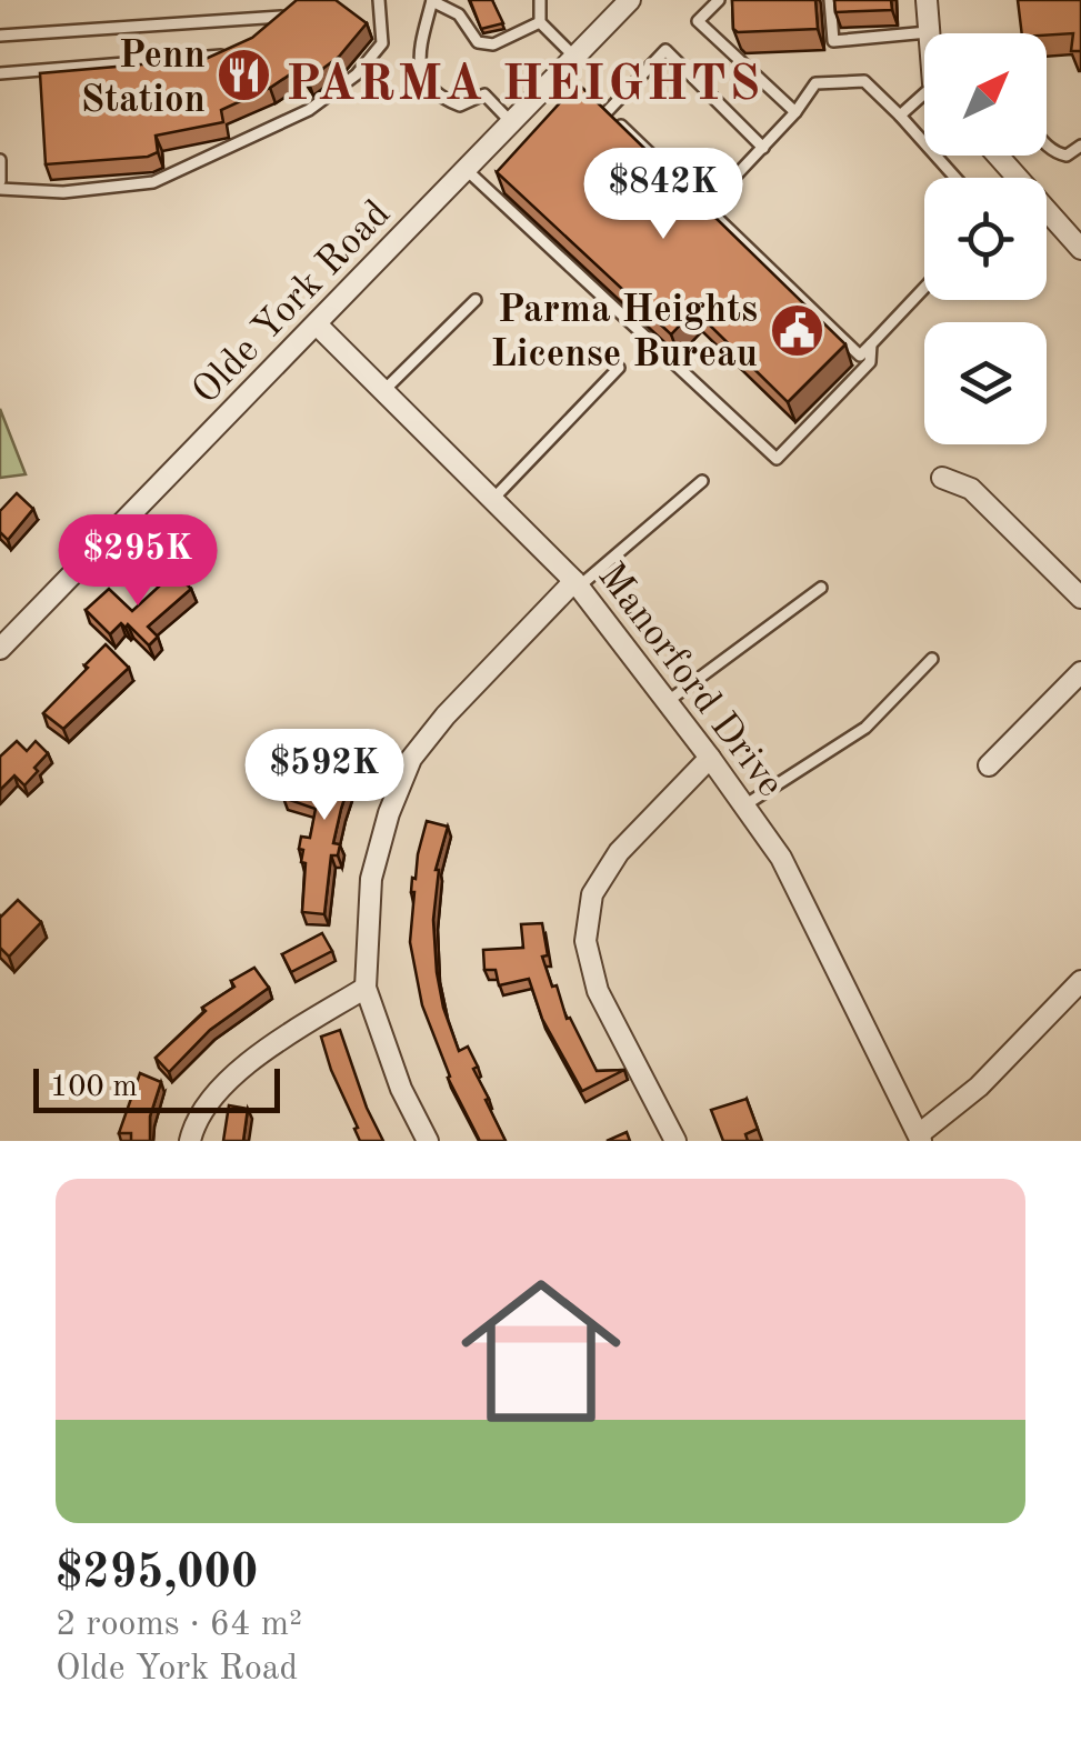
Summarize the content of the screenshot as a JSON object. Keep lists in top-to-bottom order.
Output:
{
  "streets": {
    "street": ["Olde York Road", "Manorford Drive"]
  },
  "crossings": [
    ["Olde York Road", "Manorford Drive"]
  ],
  "districts": ["PARMA HEIGHTS"],
  "places": {
    "restaurant": ["Penn Station"],
    "public building": ["Parma Heights License Bureau"]
  },
  "scale_bar": "100 m",
  "north": "top right",
  "page": {
    "price": ["$842K", "$295K", "$592K"],
    "scale": "100 m",
    "list": [
      {
        "name": "$295,000",
        "note": "2 rooms · 64 m² · Olde York Road"
      }
    ]
  }
}
